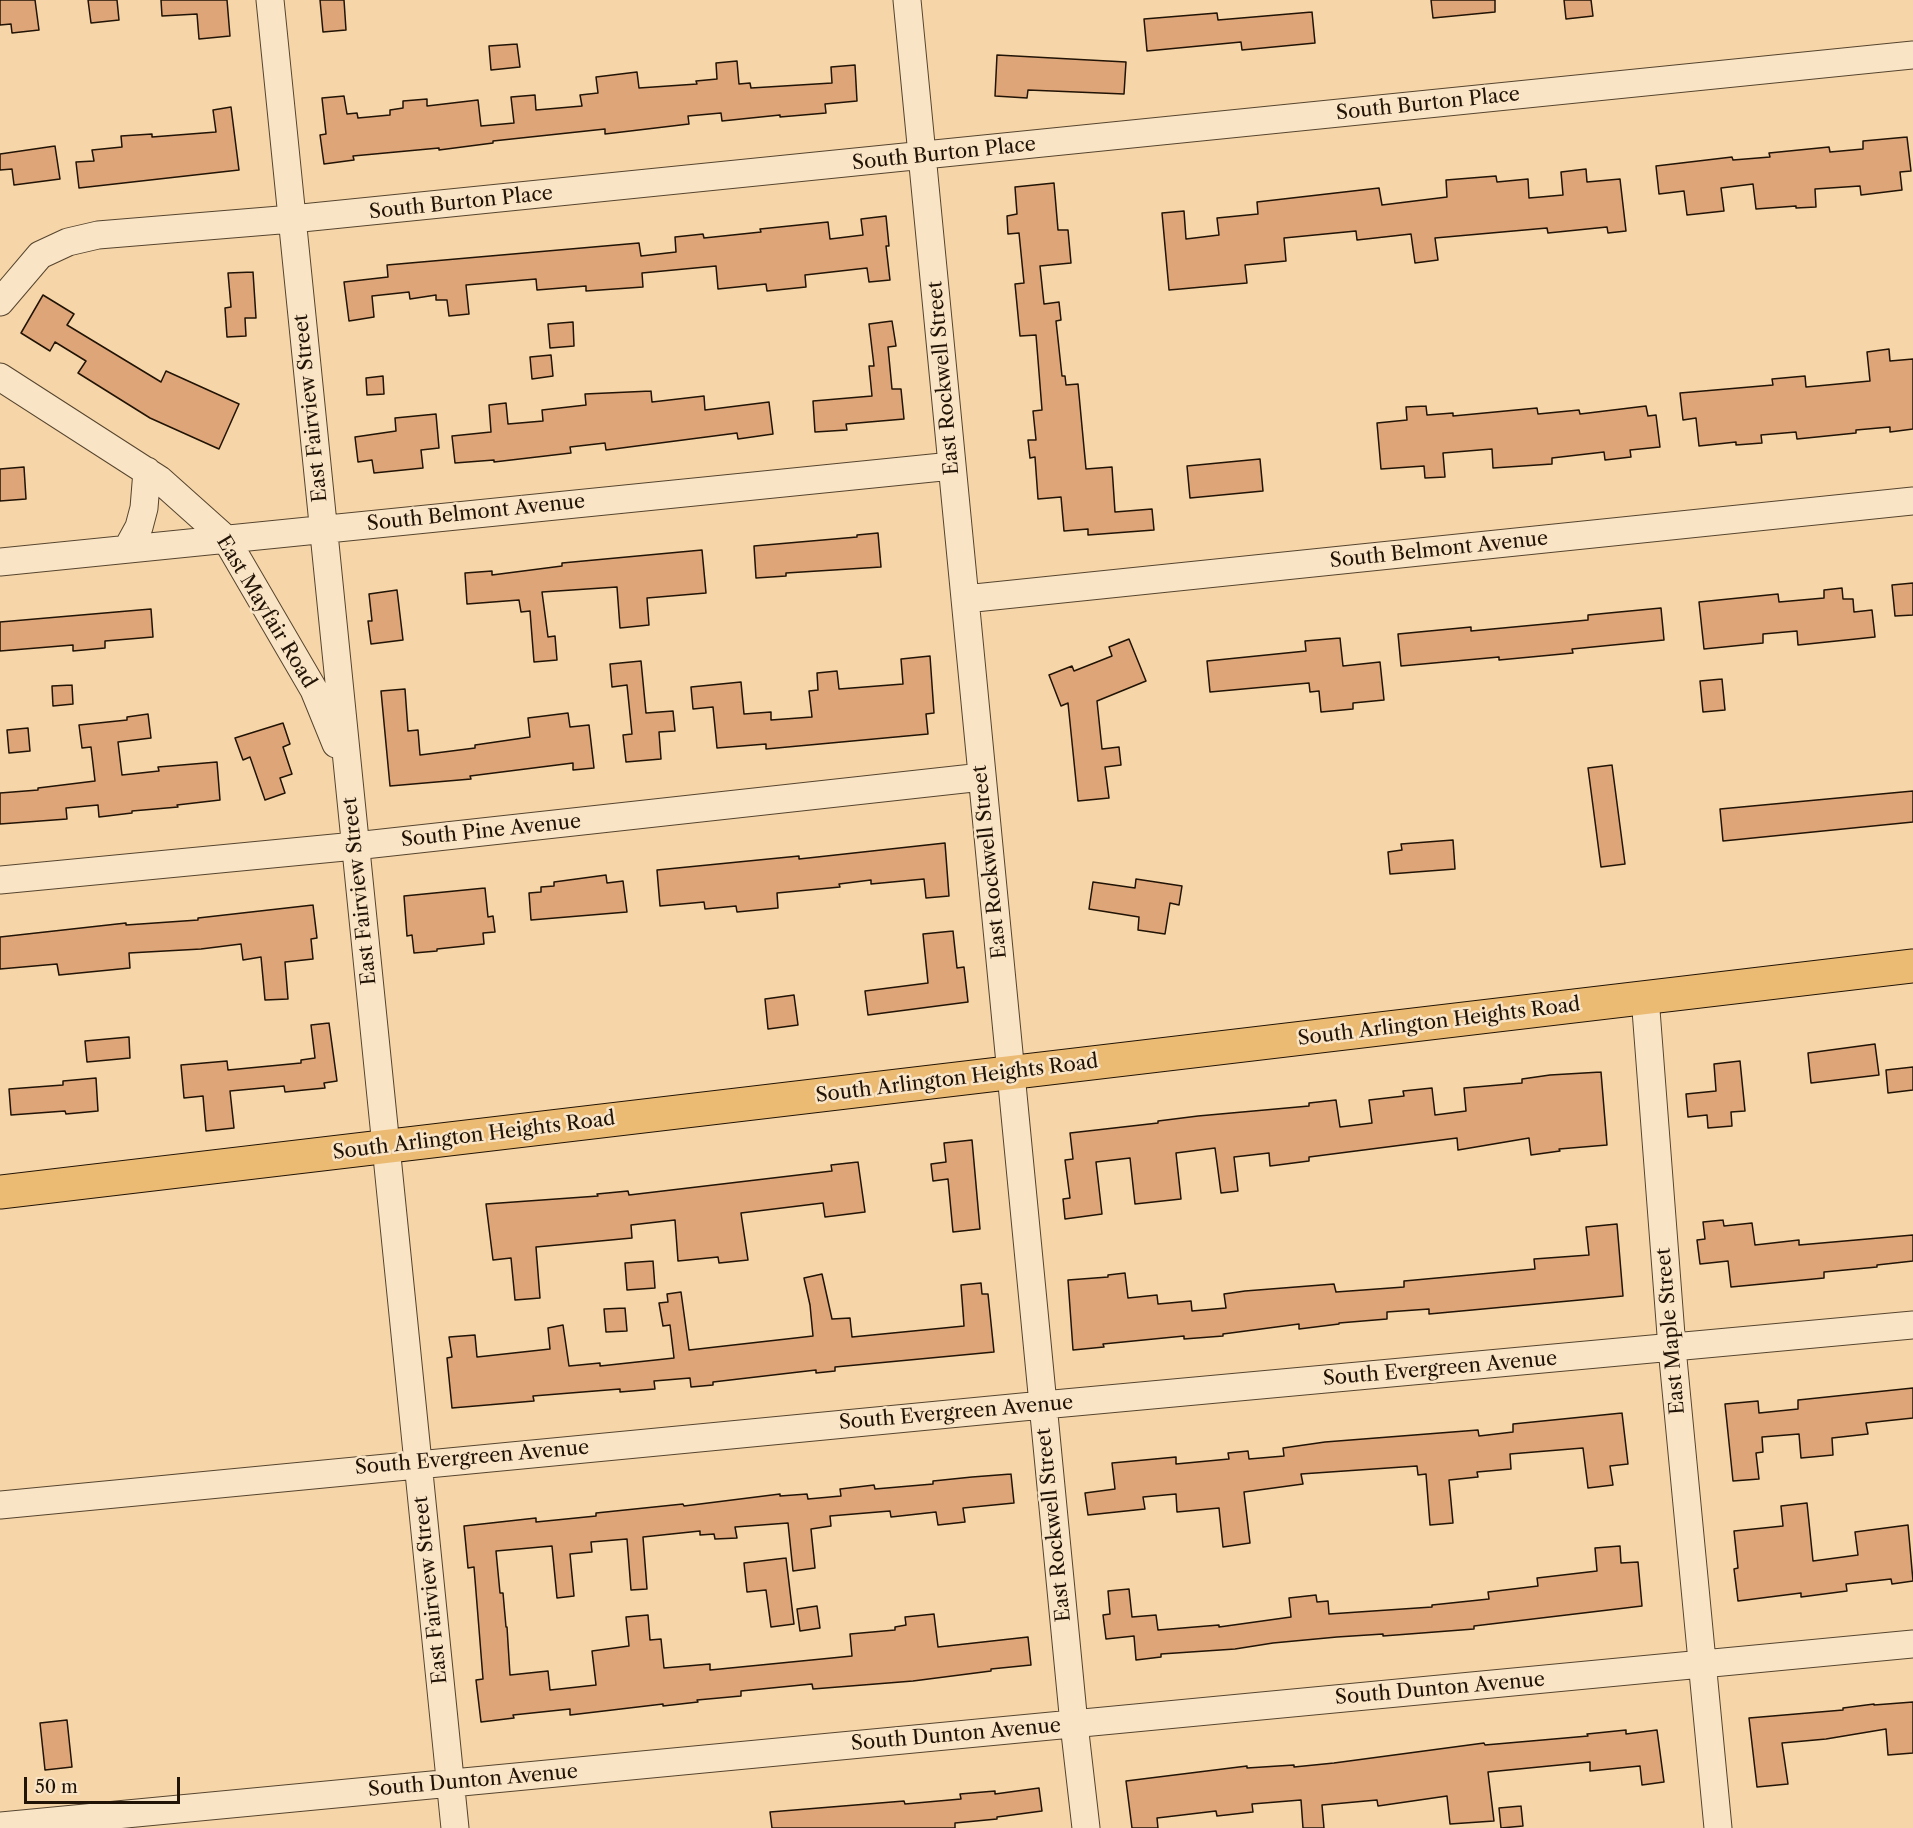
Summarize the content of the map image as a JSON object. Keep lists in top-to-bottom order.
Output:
{
  "streets": {
    "main road": ["South Arlington Heights Road"],
    "street": [
      "South Burton Place",
      "East Rockwell Street",
      "East Fairview Street",
      "South Belmont Avenue",
      "East Mayfair Road",
      "South Pine Avenue",
      "East Maple Street",
      "South Evergreen Avenue",
      "South Dunton Avenue"
    ]
  },
  "crossings": [
    ["South Burton Place", "East Rockwell Street"],
    ["South Burton Place", "East Fairview Street"],
    ["East Rockwell Street", "South Belmont Avenue"],
    ["East Rockwell Street", "South Pine Avenue"],
    ["East Rockwell Street", "South Arlington Heights Road"],
    ["East Rockwell Street", "South Evergreen Avenue"],
    ["East Rockwell Street", "South Dunton Avenue"],
    ["East Fairview Street", "South Belmont Avenue"],
    ["East Fairview Street", "East Mayfair Road"],
    ["East Fairview Street", "South Pine Avenue"],
    ["East Fairview Street", "South Arlington Heights Road"],
    ["East Fairview Street", "South Evergreen Avenue"],
    ["East Fairview Street", "South Dunton Avenue"],
    ["South Belmont Avenue", "East Mayfair Road"],
    ["South Arlington Heights Road", "East Maple Street"],
    ["East Maple Street", "South Evergreen Avenue"],
    ["East Maple Street", "South Dunton Avenue"]
  ],
  "scale_bar": "50 m"
}
